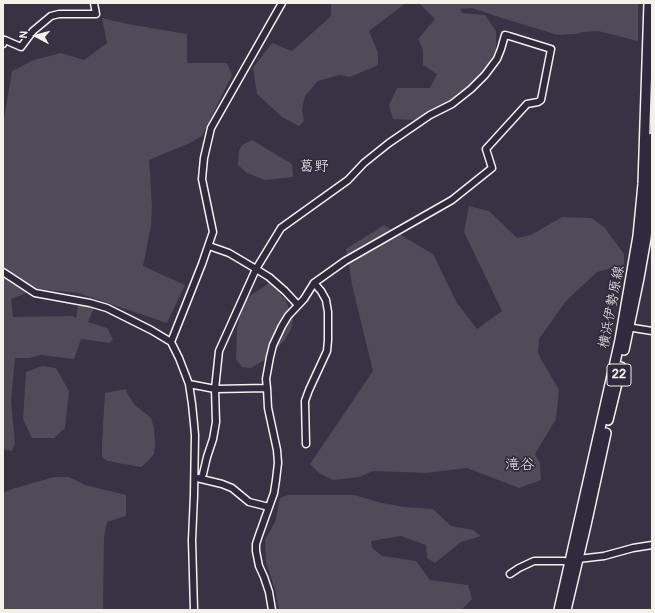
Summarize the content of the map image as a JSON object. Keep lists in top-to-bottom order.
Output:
{
  "streets": {
    "main road": ["横浜伊勢原線", "22"]
  },
  "districts": ["葛野", "滝谷"],
  "north": "left"
}
